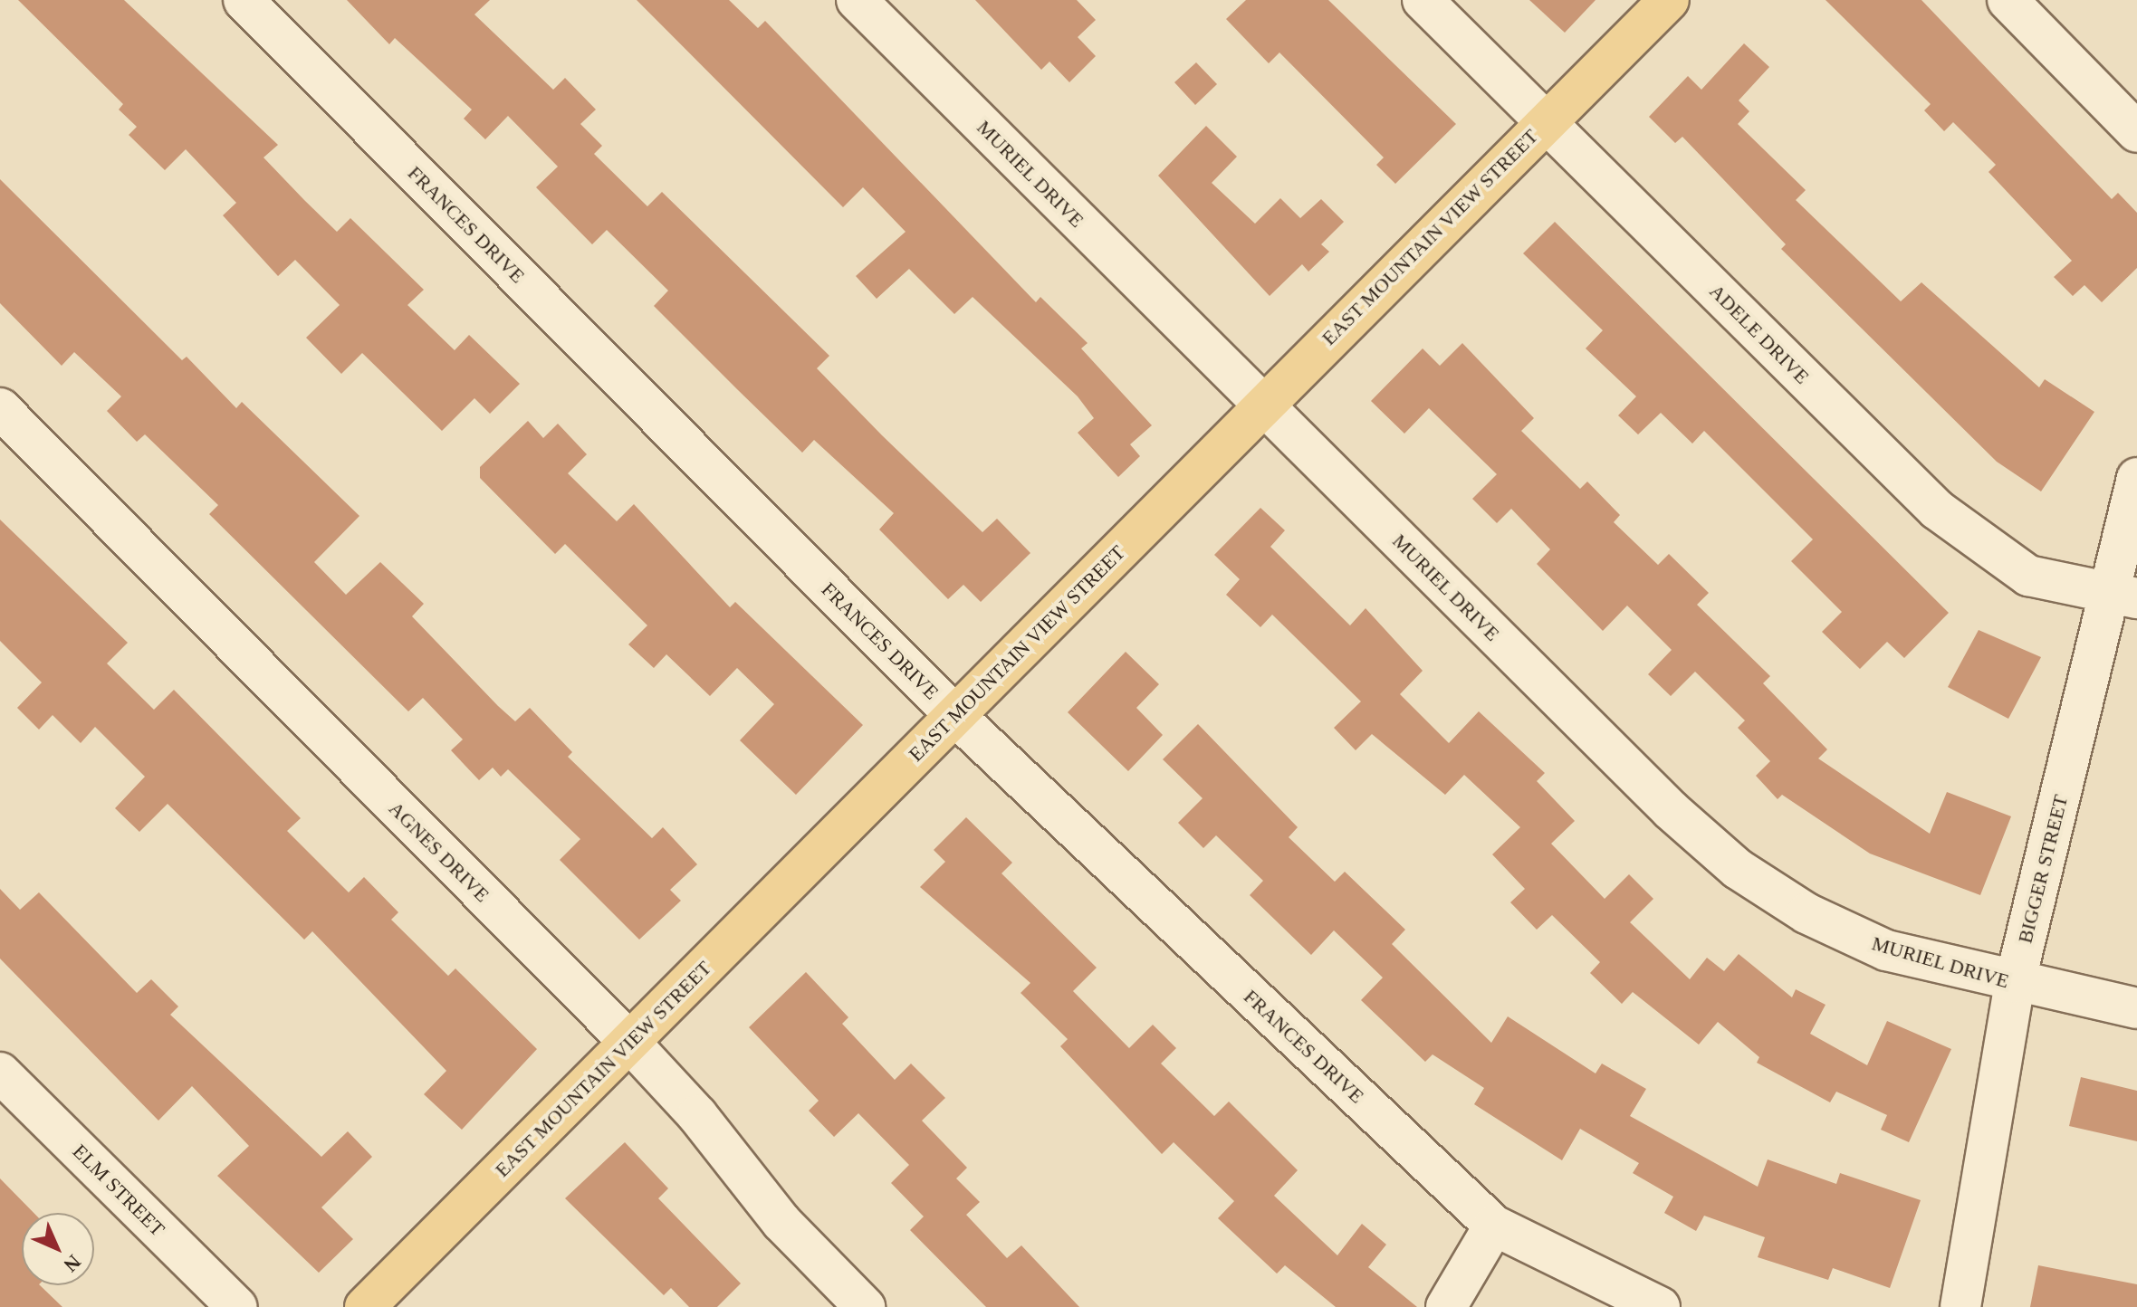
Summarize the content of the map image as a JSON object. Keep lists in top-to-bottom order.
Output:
{
  "streets": {
    "main road": ["EAST MOUNTAIN VIEW STREET"],
    "street": [
      "MURIEL DRIVE",
      "FRANCES DRIVE",
      "ADELE DRIVE",
      "AGNES DRIVE",
      "BIGGER STREET",
      "ELM STREET"
    ]
  },
  "crossings": [
    ["MURIEL DRIVE", "EAST MOUNTAIN VIEW STREET"],
    ["MURIEL DRIVE", "BIGGER STREET"],
    ["FRANCES DRIVE", "EAST MOUNTAIN VIEW STREET"],
    ["EAST MOUNTAIN VIEW STREET", "ADELE DRIVE"],
    ["EAST MOUNTAIN VIEW STREET", "AGNES DRIVE"],
    ["ADELE DRIVE", "BIGGER STREET"]
  ],
  "north": "bottom right"
}
